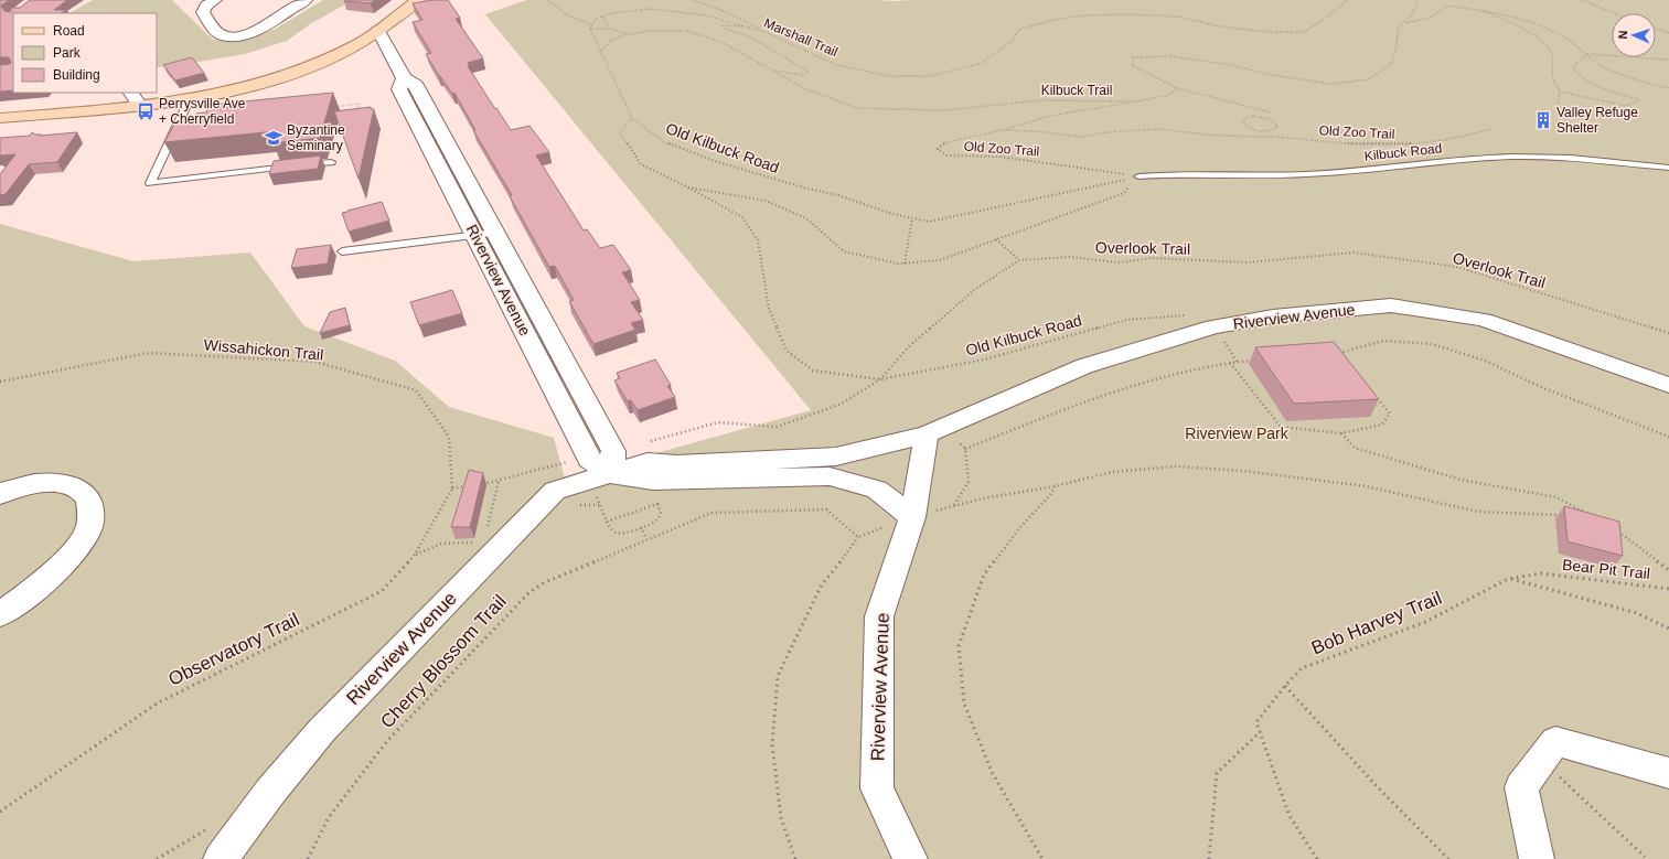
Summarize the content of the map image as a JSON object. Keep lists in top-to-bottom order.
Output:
{
  "streets": {
    "street": ["Riverview Avenue"],
    "lane": ["Kilbuck Road"],
    "path": [
      "Marshall Trail",
      "Kilbuck Trail",
      "Old Zoo Trail",
      "Old Kilbuck Road",
      "Overlook Trail",
      "Wissahickon Trail",
      "Bear Pit Trail",
      "Bob Harvey Trail",
      "Observatory Trail",
      "Cherry Blossom Trail"
    ]
  },
  "crossings": [
    ["Marshall Trail", "Kilbuck Trail"],
    ["Old Zoo Trail", "Old Kilbuck Road"],
    ["Old Zoo Trail", "Kilbuck Road"],
    ["Old Kilbuck Road", "Kilbuck Road"],
    ["Old Kilbuck Road", "Overlook Trail"],
    ["Wissahickon Trail", "Observatory Trail"],
    ["Bear Pit Trail", "Bob Harvey Trail"]
  ],
  "parks": ["Riverview Park"],
  "places": {
    "bus stop": ["Perrysville Ave + Cherryfield"],
    "building": ["Valley Refuge Shelter"],
    "school or university": ["Byzantine Seminary"]
  },
  "legend": ["Road", "Park", "Building"],
  "north": "left"
}
